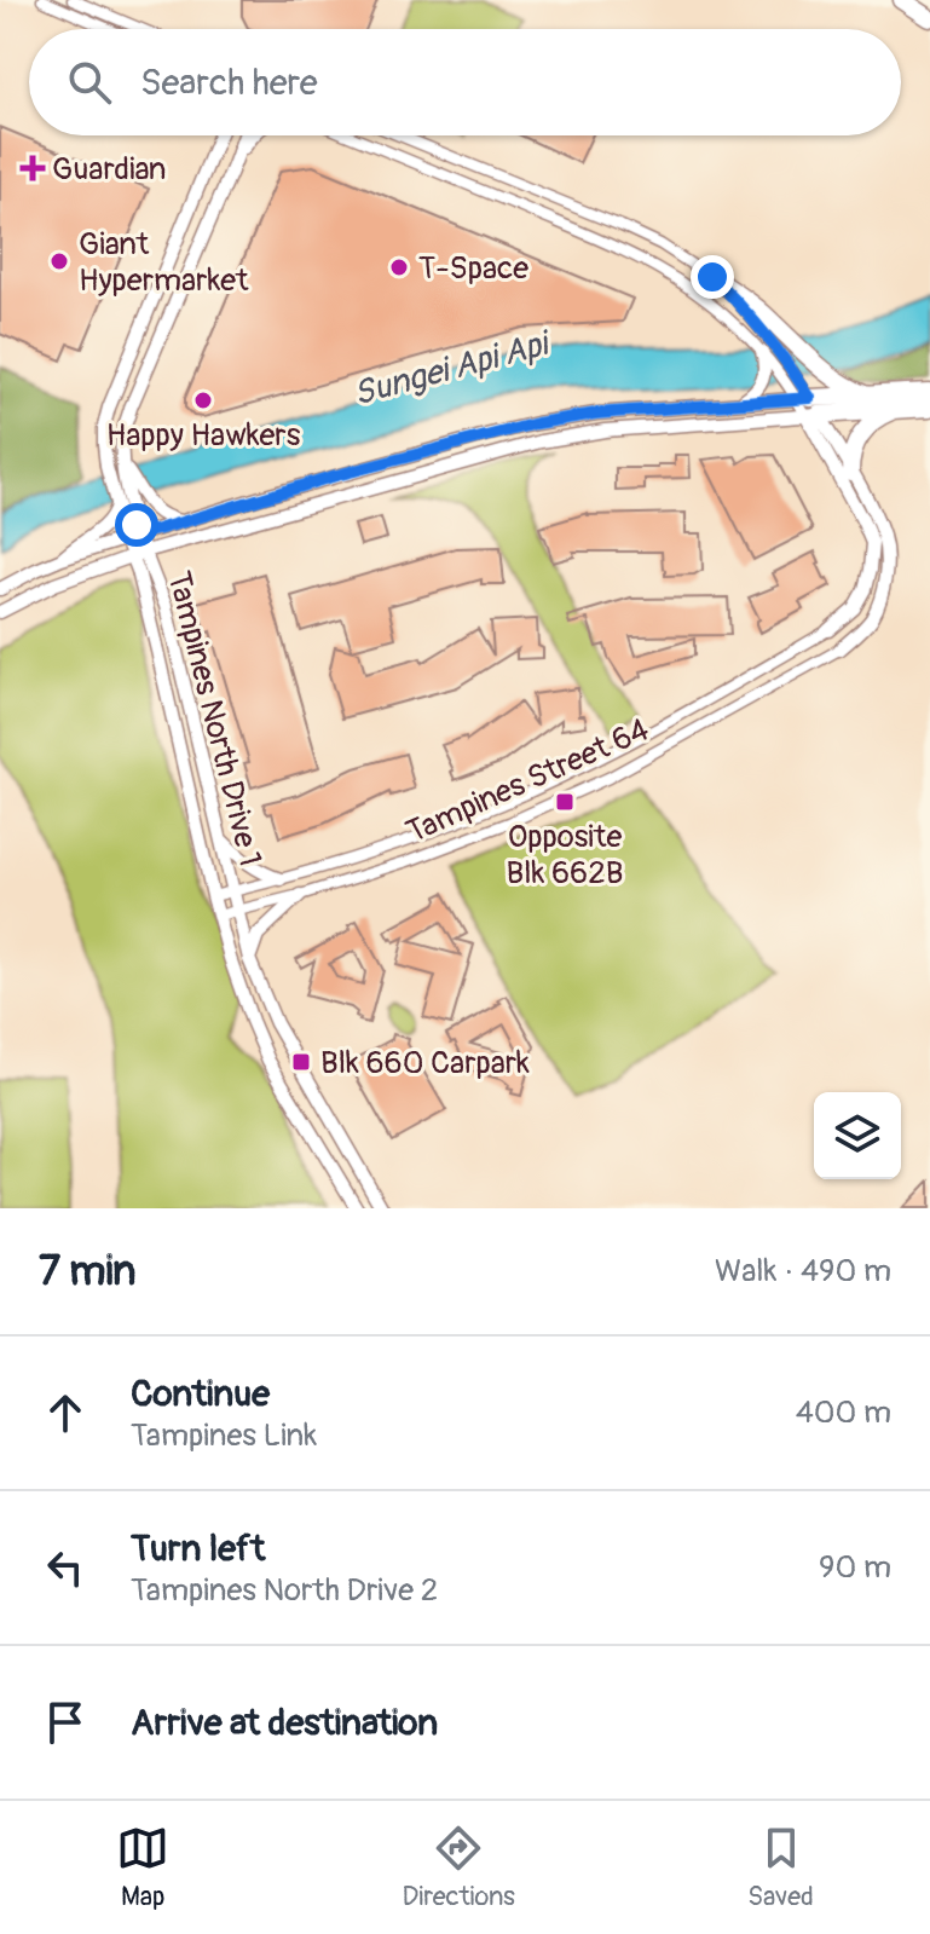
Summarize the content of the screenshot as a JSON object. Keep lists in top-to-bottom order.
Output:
{
  "streets": {
    "street": ["Tampines North Drive 1", "Tampines Street 64"]
  },
  "crossings": [
    ["Tampines North Drive 1", "Tampines Street 64"]
  ],
  "water": ["Sungei Api Api"],
  "places": {
    "health": ["Guardian"],
    "other": ["Giant Hypermarket", "T-Space", "Happy Hawkers"],
    "transit": ["Opposite Blk 662B", "Blk 660 Carpark"]
  },
  "page": {
    "search": "Search here",
    "heading": ["7 min", "Walk · 490 m"],
    "list": [
      ["Continue", "Tampines Link", "400 m"],
      ["Turn left", "Tampines North Drive 2", "90 m"],
      "Arrive at destination"
    ],
    "nav": ["Map", "Directions", "Saved"]
  }
}
